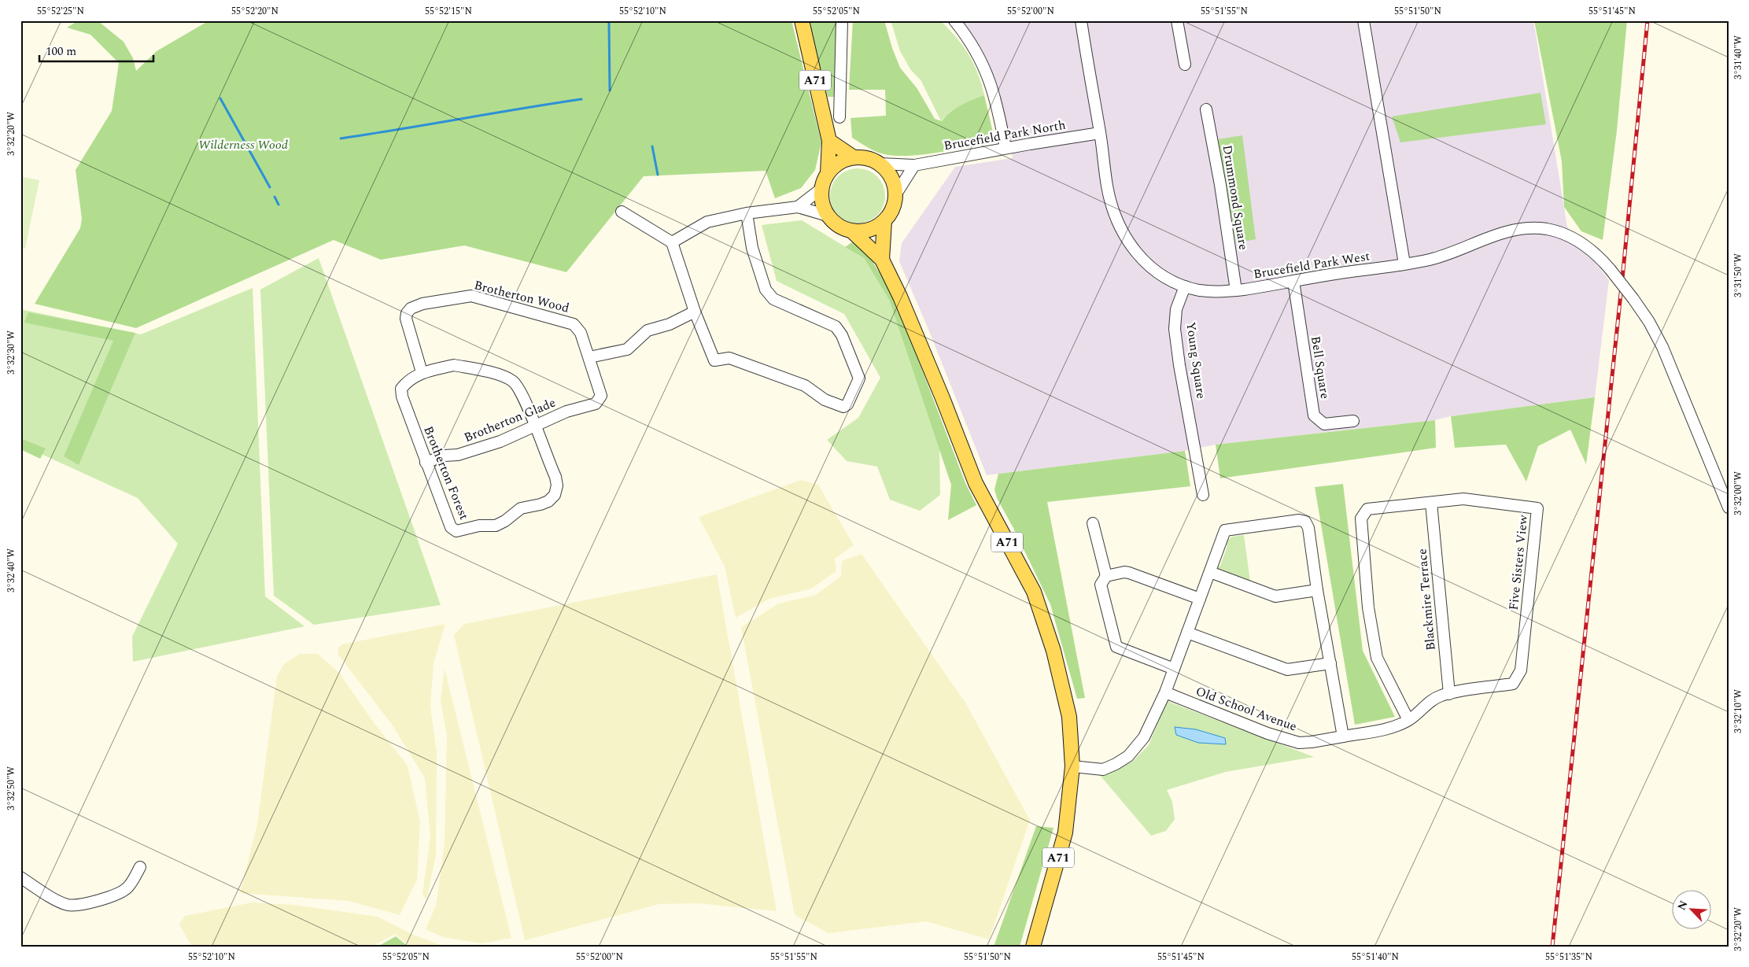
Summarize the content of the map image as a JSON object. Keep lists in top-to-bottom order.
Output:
{
  "streets": {
    "main road": ["A71"],
    "street": [
      "Brucefield Park North",
      "Drummond Square",
      "Brucefield Park West",
      "Brotherton Wood",
      "Young Square",
      "Bell Square",
      "Brotherton Glade",
      "Brotherton Forest",
      "Five Sisters View",
      "Blackmire Terrace",
      "Old School Avenue"
    ]
  },
  "crossings": [
    ["A71", "Brucefield Park North"],
    ["Brucefield Park North", "Brucefield Park West"],
    ["Drummond Square", "Brucefield Park West"],
    ["Brucefield Park West", "Young Square"],
    ["Brucefield Park West", "Bell Square"],
    ["Brotherton Wood", "Brotherton Glade"],
    ["Brotherton Wood", "Brotherton Forest"],
    ["Brotherton Glade", "Brotherton Forest"],
    ["Five Sisters View", "Blackmire Terrace"],
    ["Five Sisters View", "Old School Avenue"]
  ],
  "parks": ["Wilderness Wood"],
  "scale_bar": "100 m",
  "north": "top left",
  "coordinates": [
    "55°52'25\"N",
    "55°52'20\"N",
    "55°52'15\"N",
    "55°52'10\"N",
    "55°52'05\"N",
    "55°52'00\"N",
    "55°51'55\"N",
    "55°51'50\"N",
    "55°51'45\"N",
    "3°31'40\"W",
    "3°32'20\"W",
    "3°31'50\"W",
    "3°32'30\"W",
    "3°32'00\"W",
    "3°32'40\"W",
    "3°32'10\"W",
    "3°32'50\"W",
    "55°51'40\"N",
    "55°51'35\"N"
  ]
}
